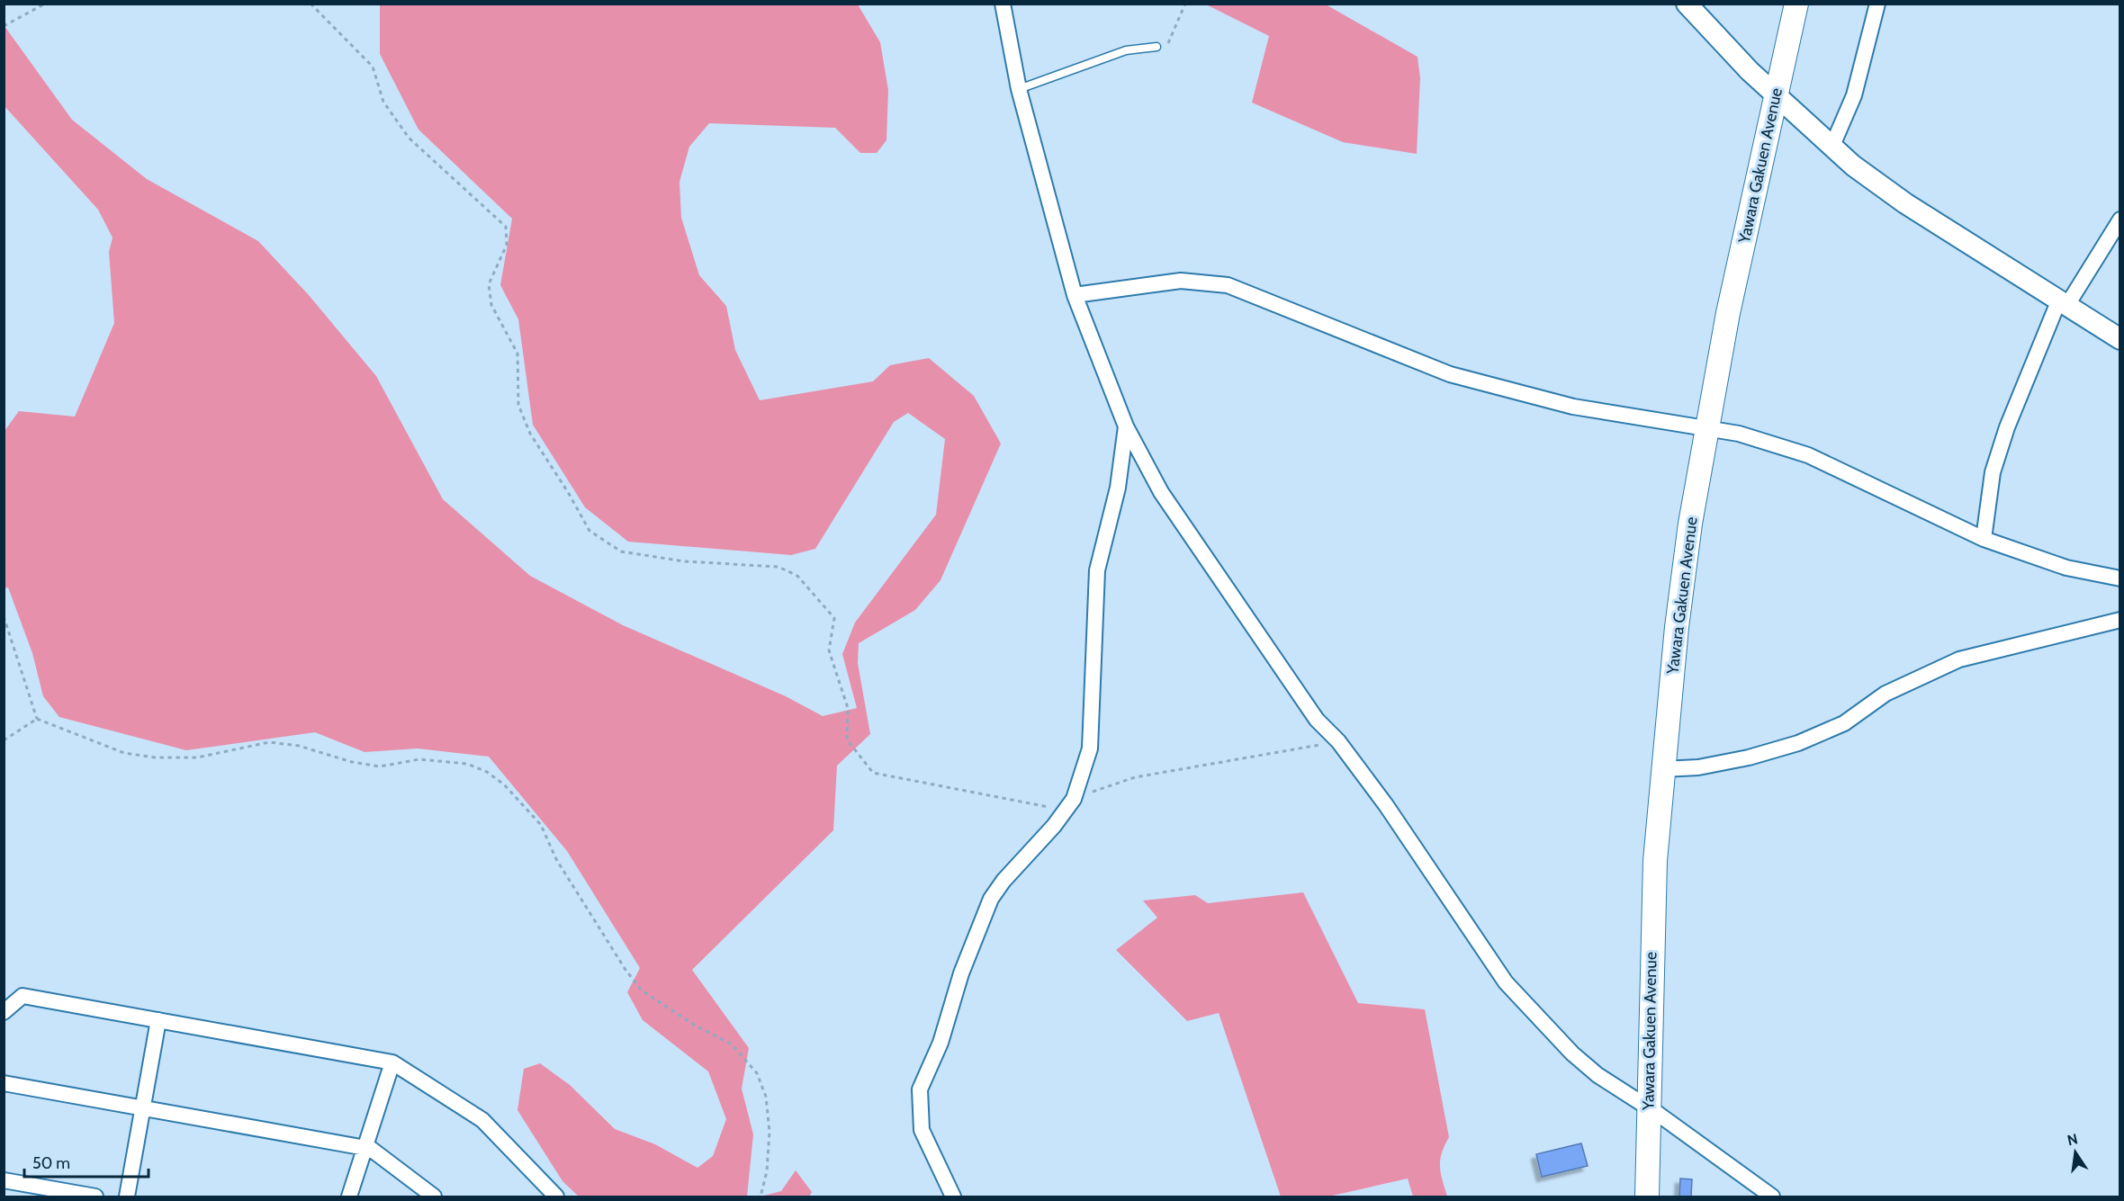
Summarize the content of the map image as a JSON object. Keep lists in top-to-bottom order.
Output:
{
  "streets": {
    "main road": ["Yawara Gakuen Avenue"]
  },
  "scale_bar": "50 m",
  "north": "top"
}
